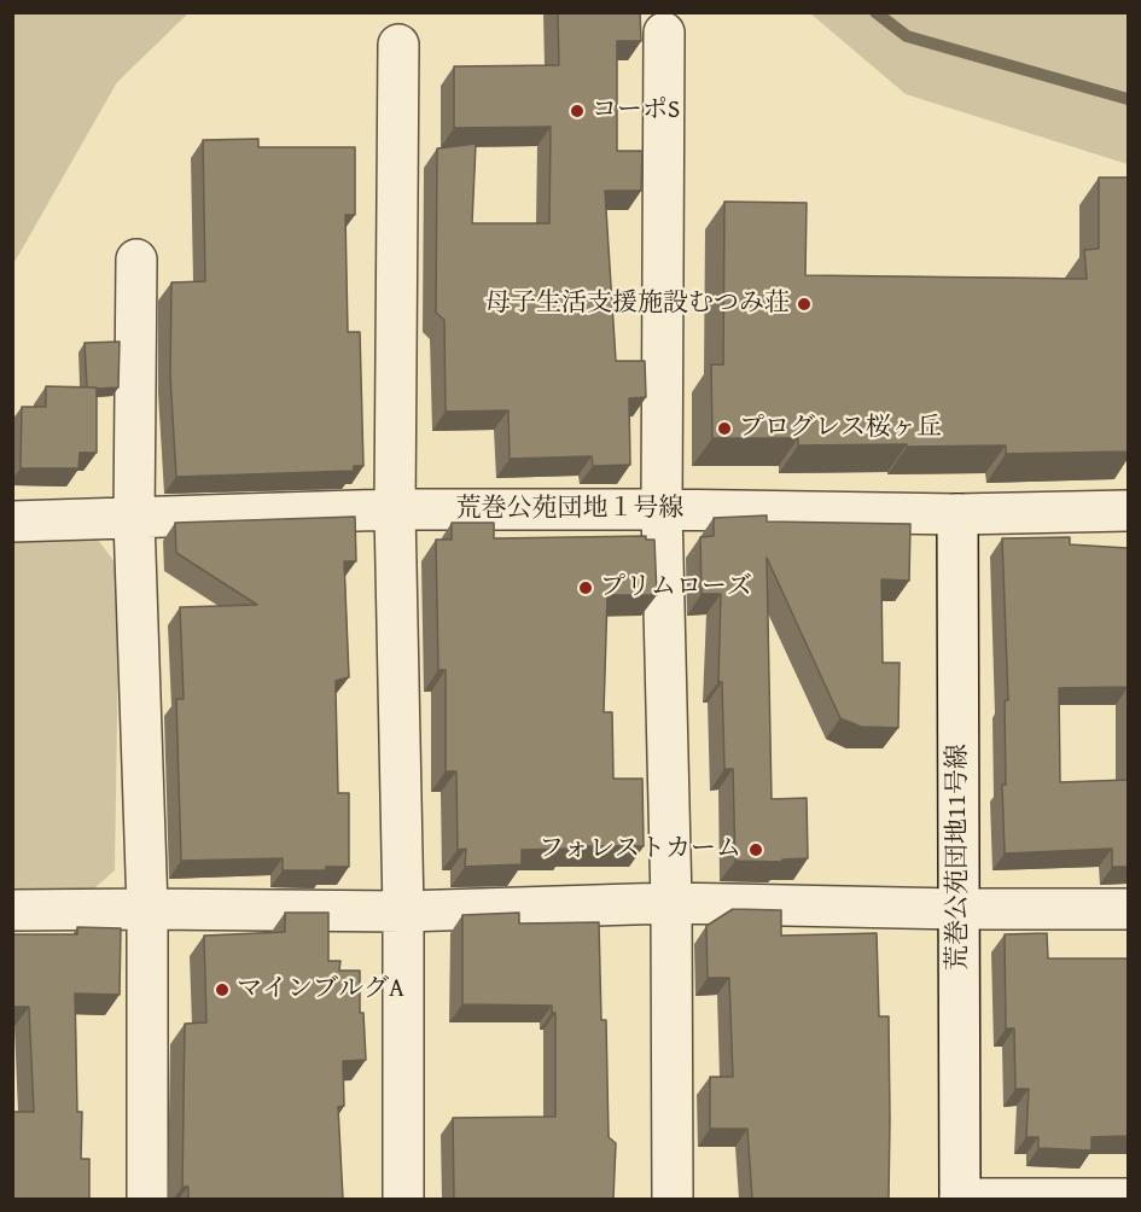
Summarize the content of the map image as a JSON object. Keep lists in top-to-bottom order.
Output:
{
  "streets": {
    "street": ["荒巻公苑団地１号線", "荒巻公苑団地11号線"]
  },
  "crossings": [
    ["荒巻公苑団地１号線", "荒巻公苑団地11号線"]
  ],
  "places": [
    "コーポS",
    "母子生活支援施設むつみ荘",
    "プログレス桜ヶ丘",
    "プリムローズ",
    "フォレストカーム",
    "マインブルグA"
  ]
}
